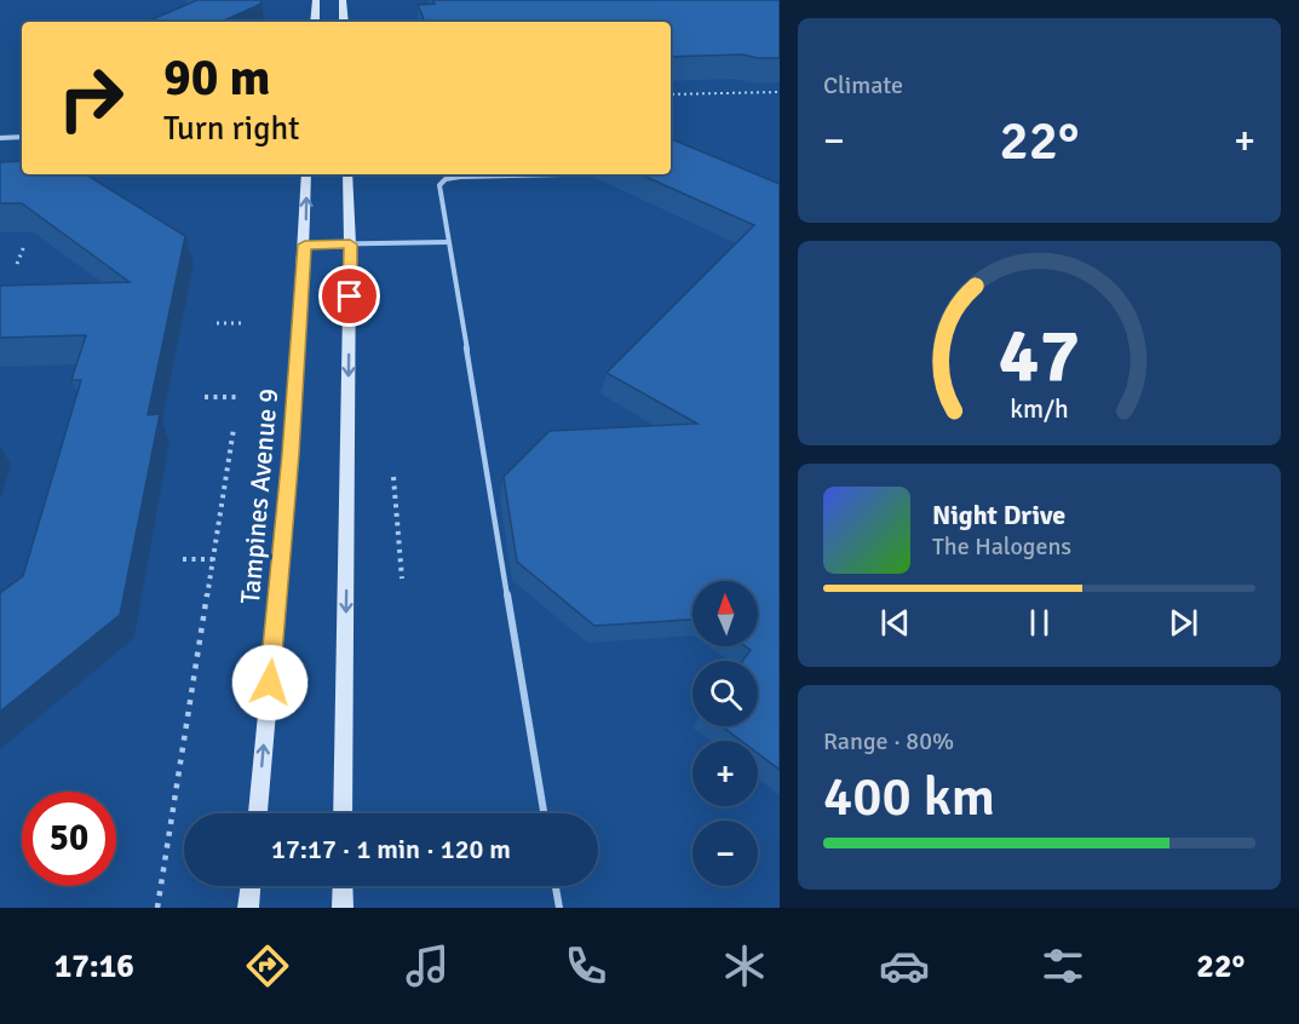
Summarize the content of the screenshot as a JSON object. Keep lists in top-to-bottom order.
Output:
{
  "streets": {
    "main road": ["Tampines Avenue 9"]
  },
  "north": "top",
  "page": {
    "tile": [
      "Climate",
      ["Range · 80%", "400 km"]
    ],
    "turn": ["90 m", "Turn right"],
    "heat": ["−", "22°", "+"],
    "song": ["Night Drive", "The Halogens"],
    "map_buttons": ["+", "−"],
    "limit": "50",
    "trip": "17:17 · 1 min · 120 m",
    "tabs": ["17:16", "22°"],
    "gauge": ["47", "km/h"]
  }
}
